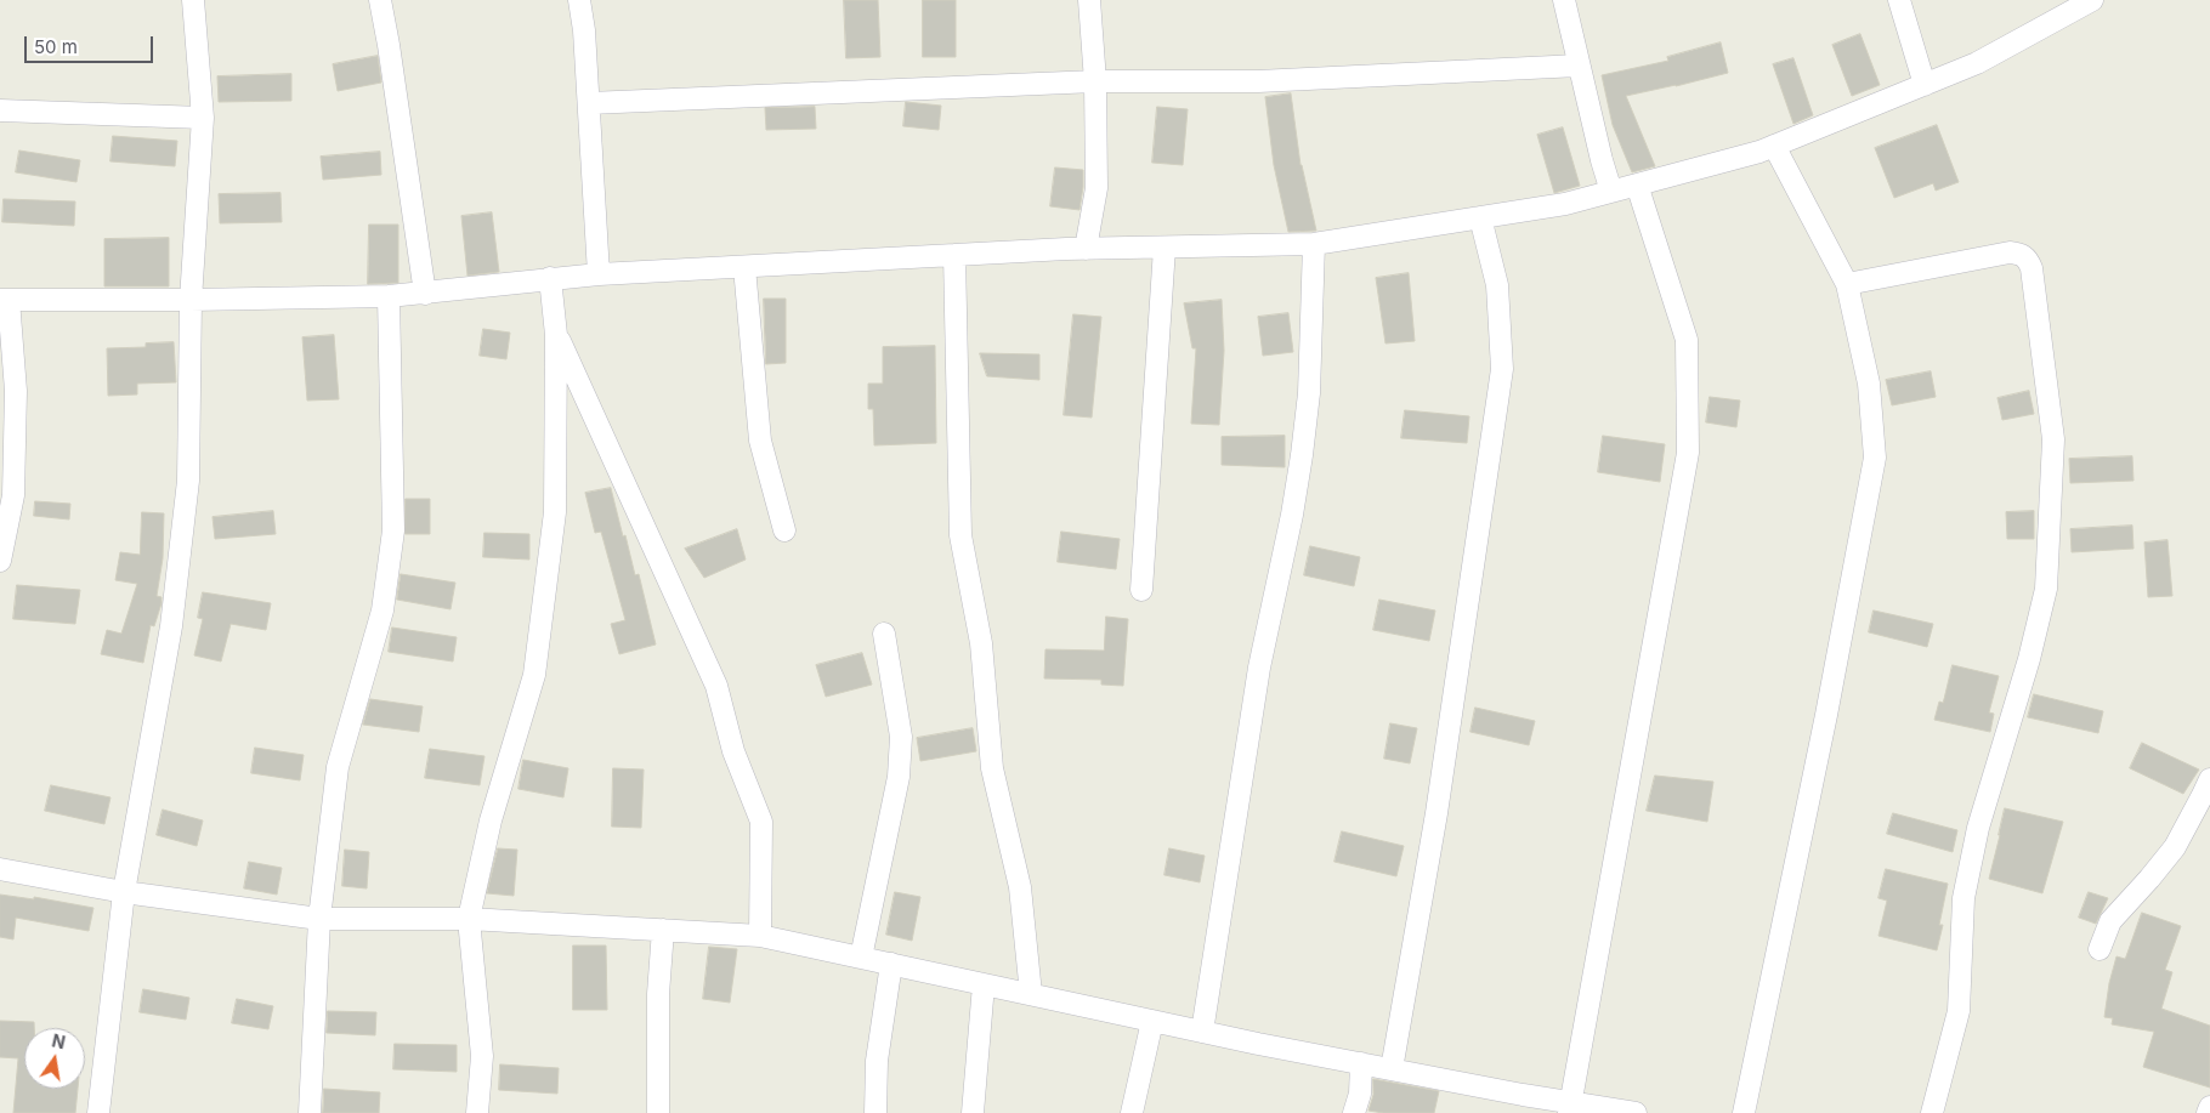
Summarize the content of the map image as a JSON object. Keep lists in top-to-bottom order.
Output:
{
  "scale_bar": "50 m",
  "north": "top"
}
